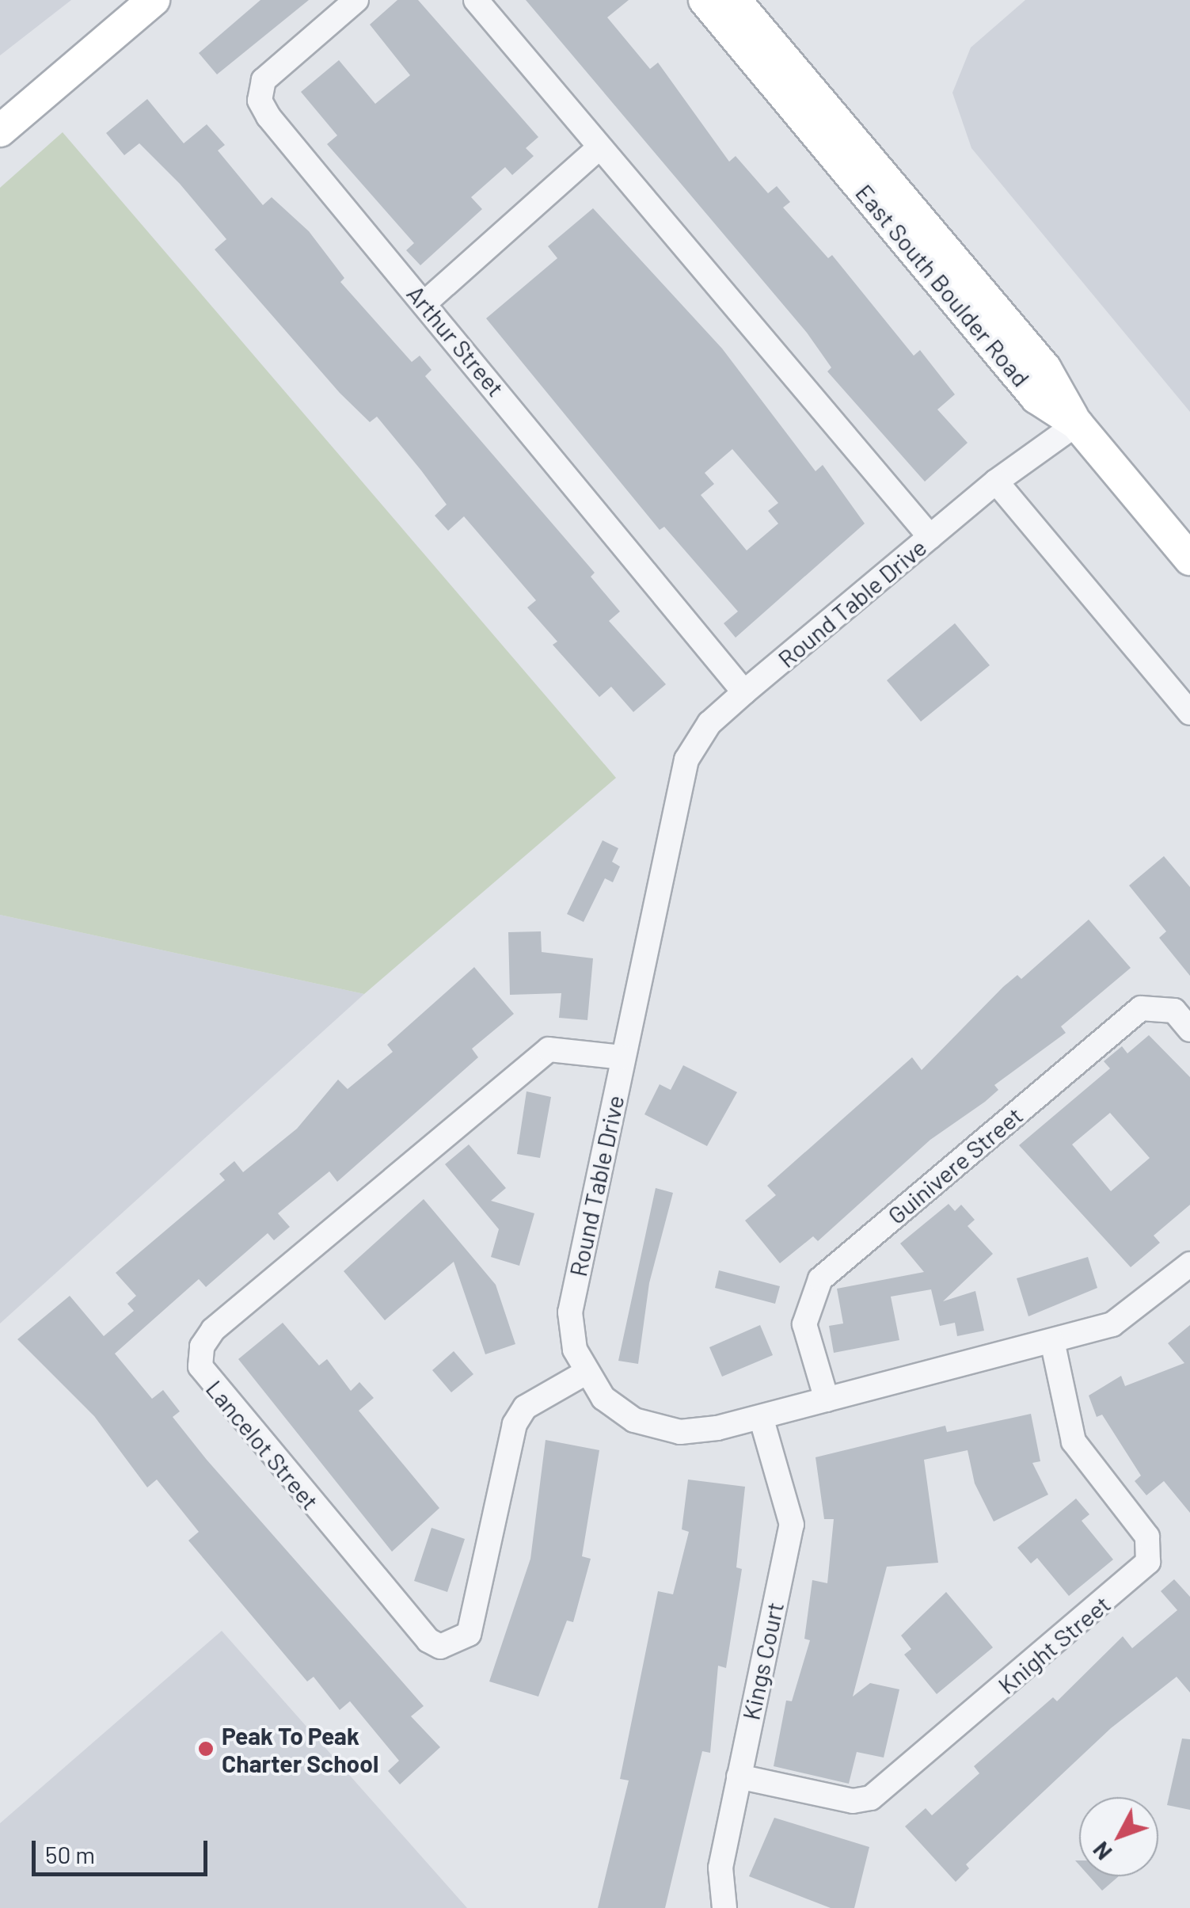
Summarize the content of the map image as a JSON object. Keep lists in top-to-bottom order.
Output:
{
  "streets": {
    "main road": ["East South Boulder Road"],
    "street": [
      "Arthur Street",
      "Round Table Drive",
      "Guinivere Street",
      "Lancelot Street",
      "Knight Street",
      "Kings Court"
    ]
  },
  "crossings": [
    ["East South Boulder Road", "Round Table Drive"],
    ["Arthur Street", "Round Table Drive"],
    ["Round Table Drive", "Guinivere Street"],
    ["Round Table Drive", "Lancelot Street"],
    ["Round Table Drive", "Knight Street"],
    ["Round Table Drive", "Kings Court"],
    ["Knight Street", "Kings Court"]
  ],
  "places": ["Peak To Peak Charter School"],
  "scale_bar": "50 m",
  "north": "bottom left"
}
